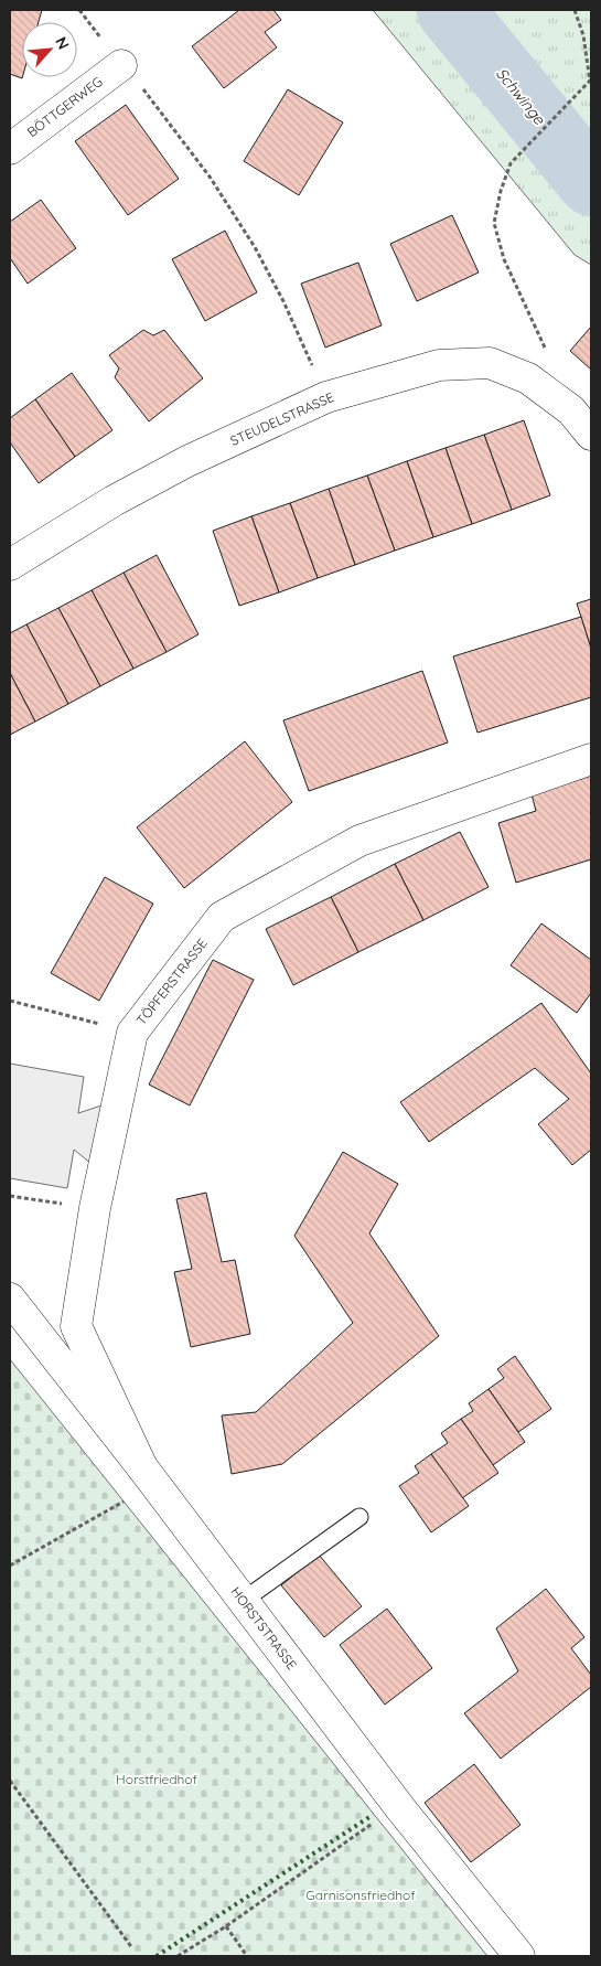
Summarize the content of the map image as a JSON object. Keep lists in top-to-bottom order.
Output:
{
  "streets": {
    "street": [
      "BÖTTGERWEG",
      "STEUDELSTRASSE",
      "TÖPFERSTRASSE",
      "HORSTSTRASSE"
    ]
  },
  "crossings": [
    ["TÖPFERSTRASSE", "HORSTSTRASSE"]
  ],
  "water": ["Schwinge"],
  "parks": ["Horstfriedhof", "Garnisonsfriedhof"],
  "north": "top right"
}
